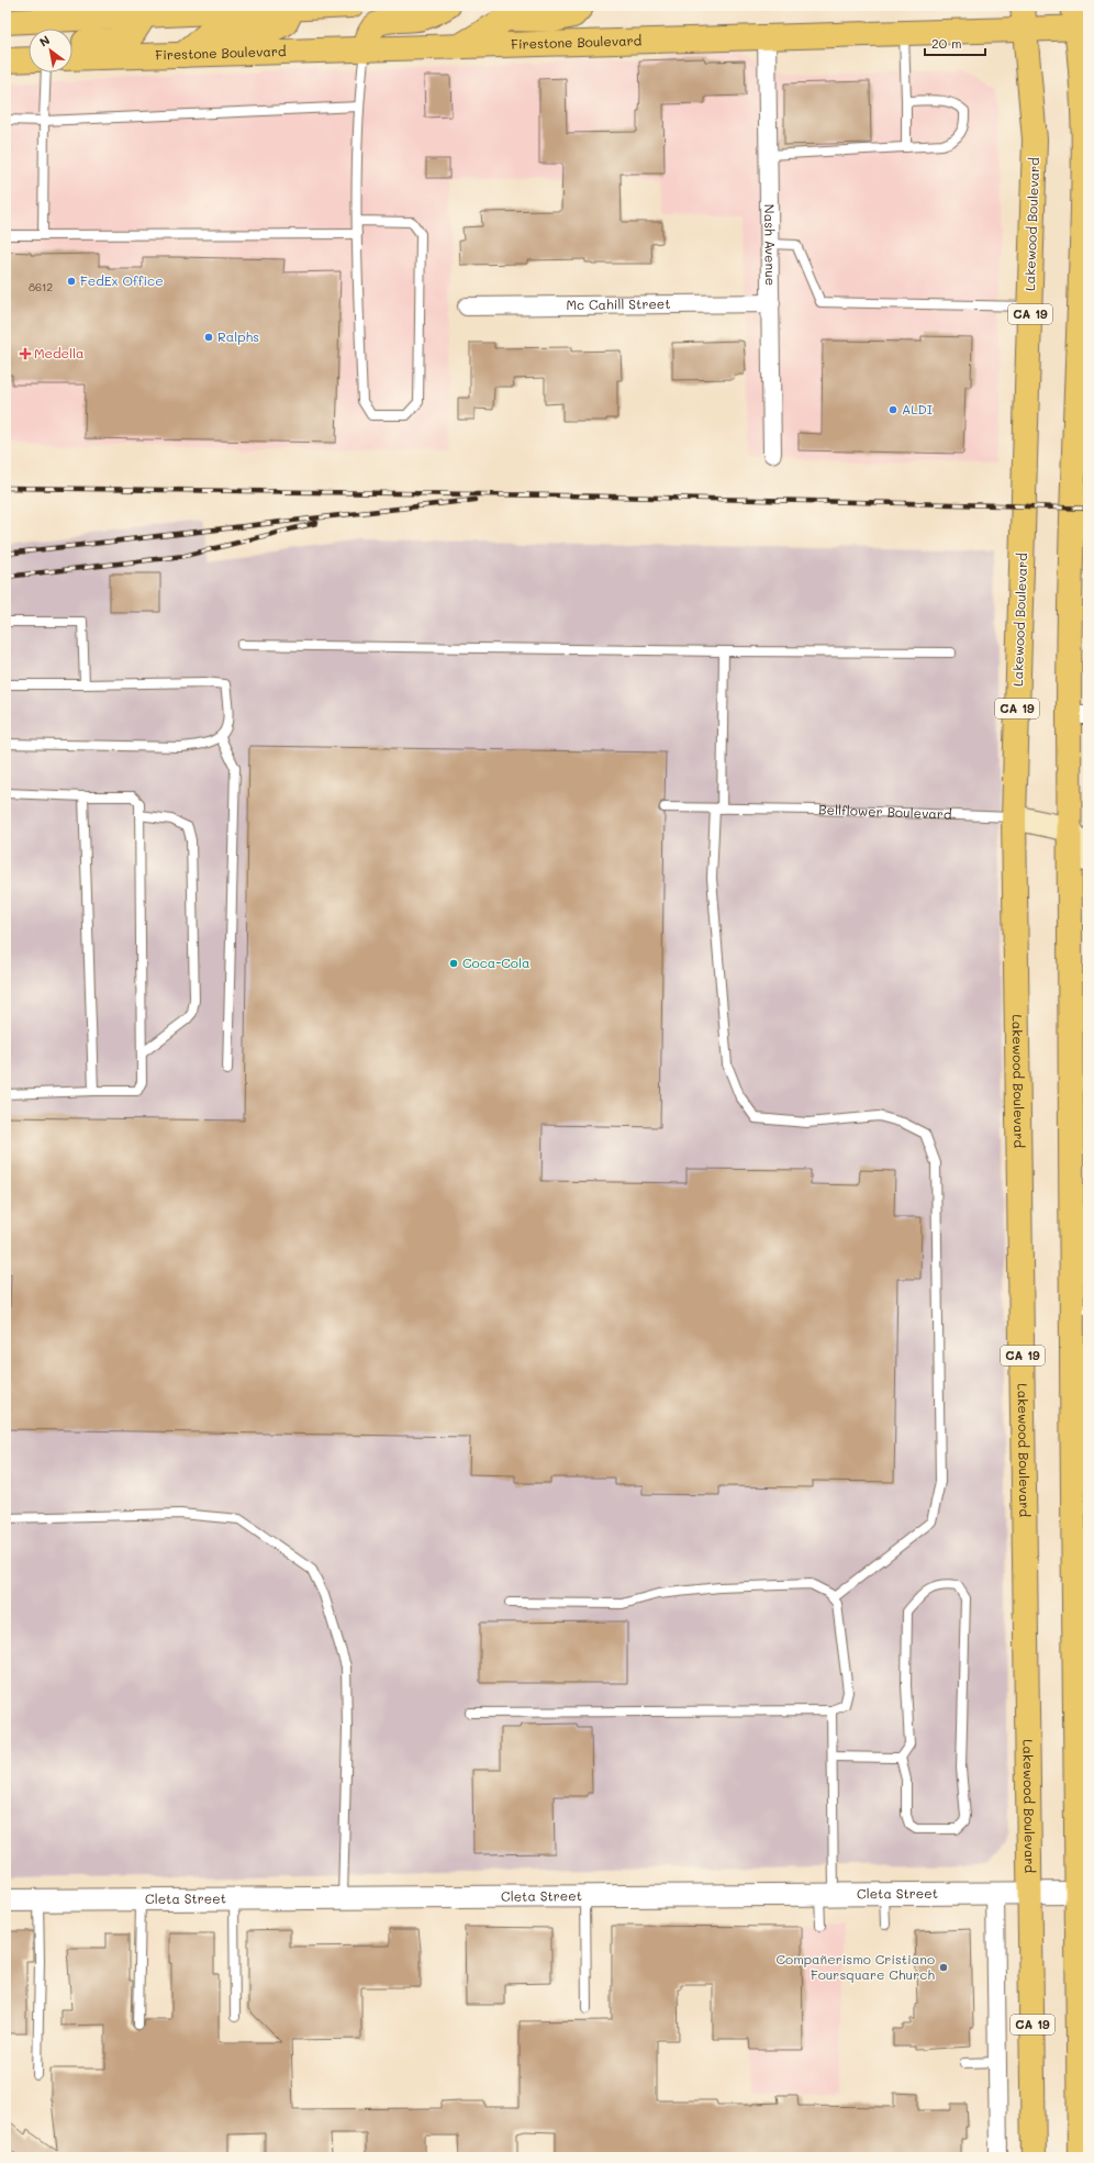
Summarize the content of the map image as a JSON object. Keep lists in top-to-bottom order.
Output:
{
  "streets": {
    "main road": [
      "Firestone Boulevard",
      "Lakewood Boulevard",
      "CA 19",
      "Bellflower Boulevard"
    ],
    "street": ["Nash Avenue", "Mc Cahill Street", "Cleta Street"]
  },
  "crossings": [
    ["Firestone Boulevard", "Lakewood Boulevard"],
    ["Firestone Boulevard", "Nash Avenue"],
    ["Lakewood Boulevard", "Bellflower Boulevard"],
    ["Lakewood Boulevard", "Cleta Street"],
    ["Nash Avenue", "Mc Cahill Street"]
  ],
  "places": {
    "other": [
      "FedEx Office",
      "Ralphs",
      "ALDI",
      "Coca-Cola",
      "Compañerismo Cristiano Foursquare Church"
    ],
    "health": ["Medella"]
  },
  "house_numbers": ["8612"],
  "scale_bar": "20 m",
  "north": "top left"
}
